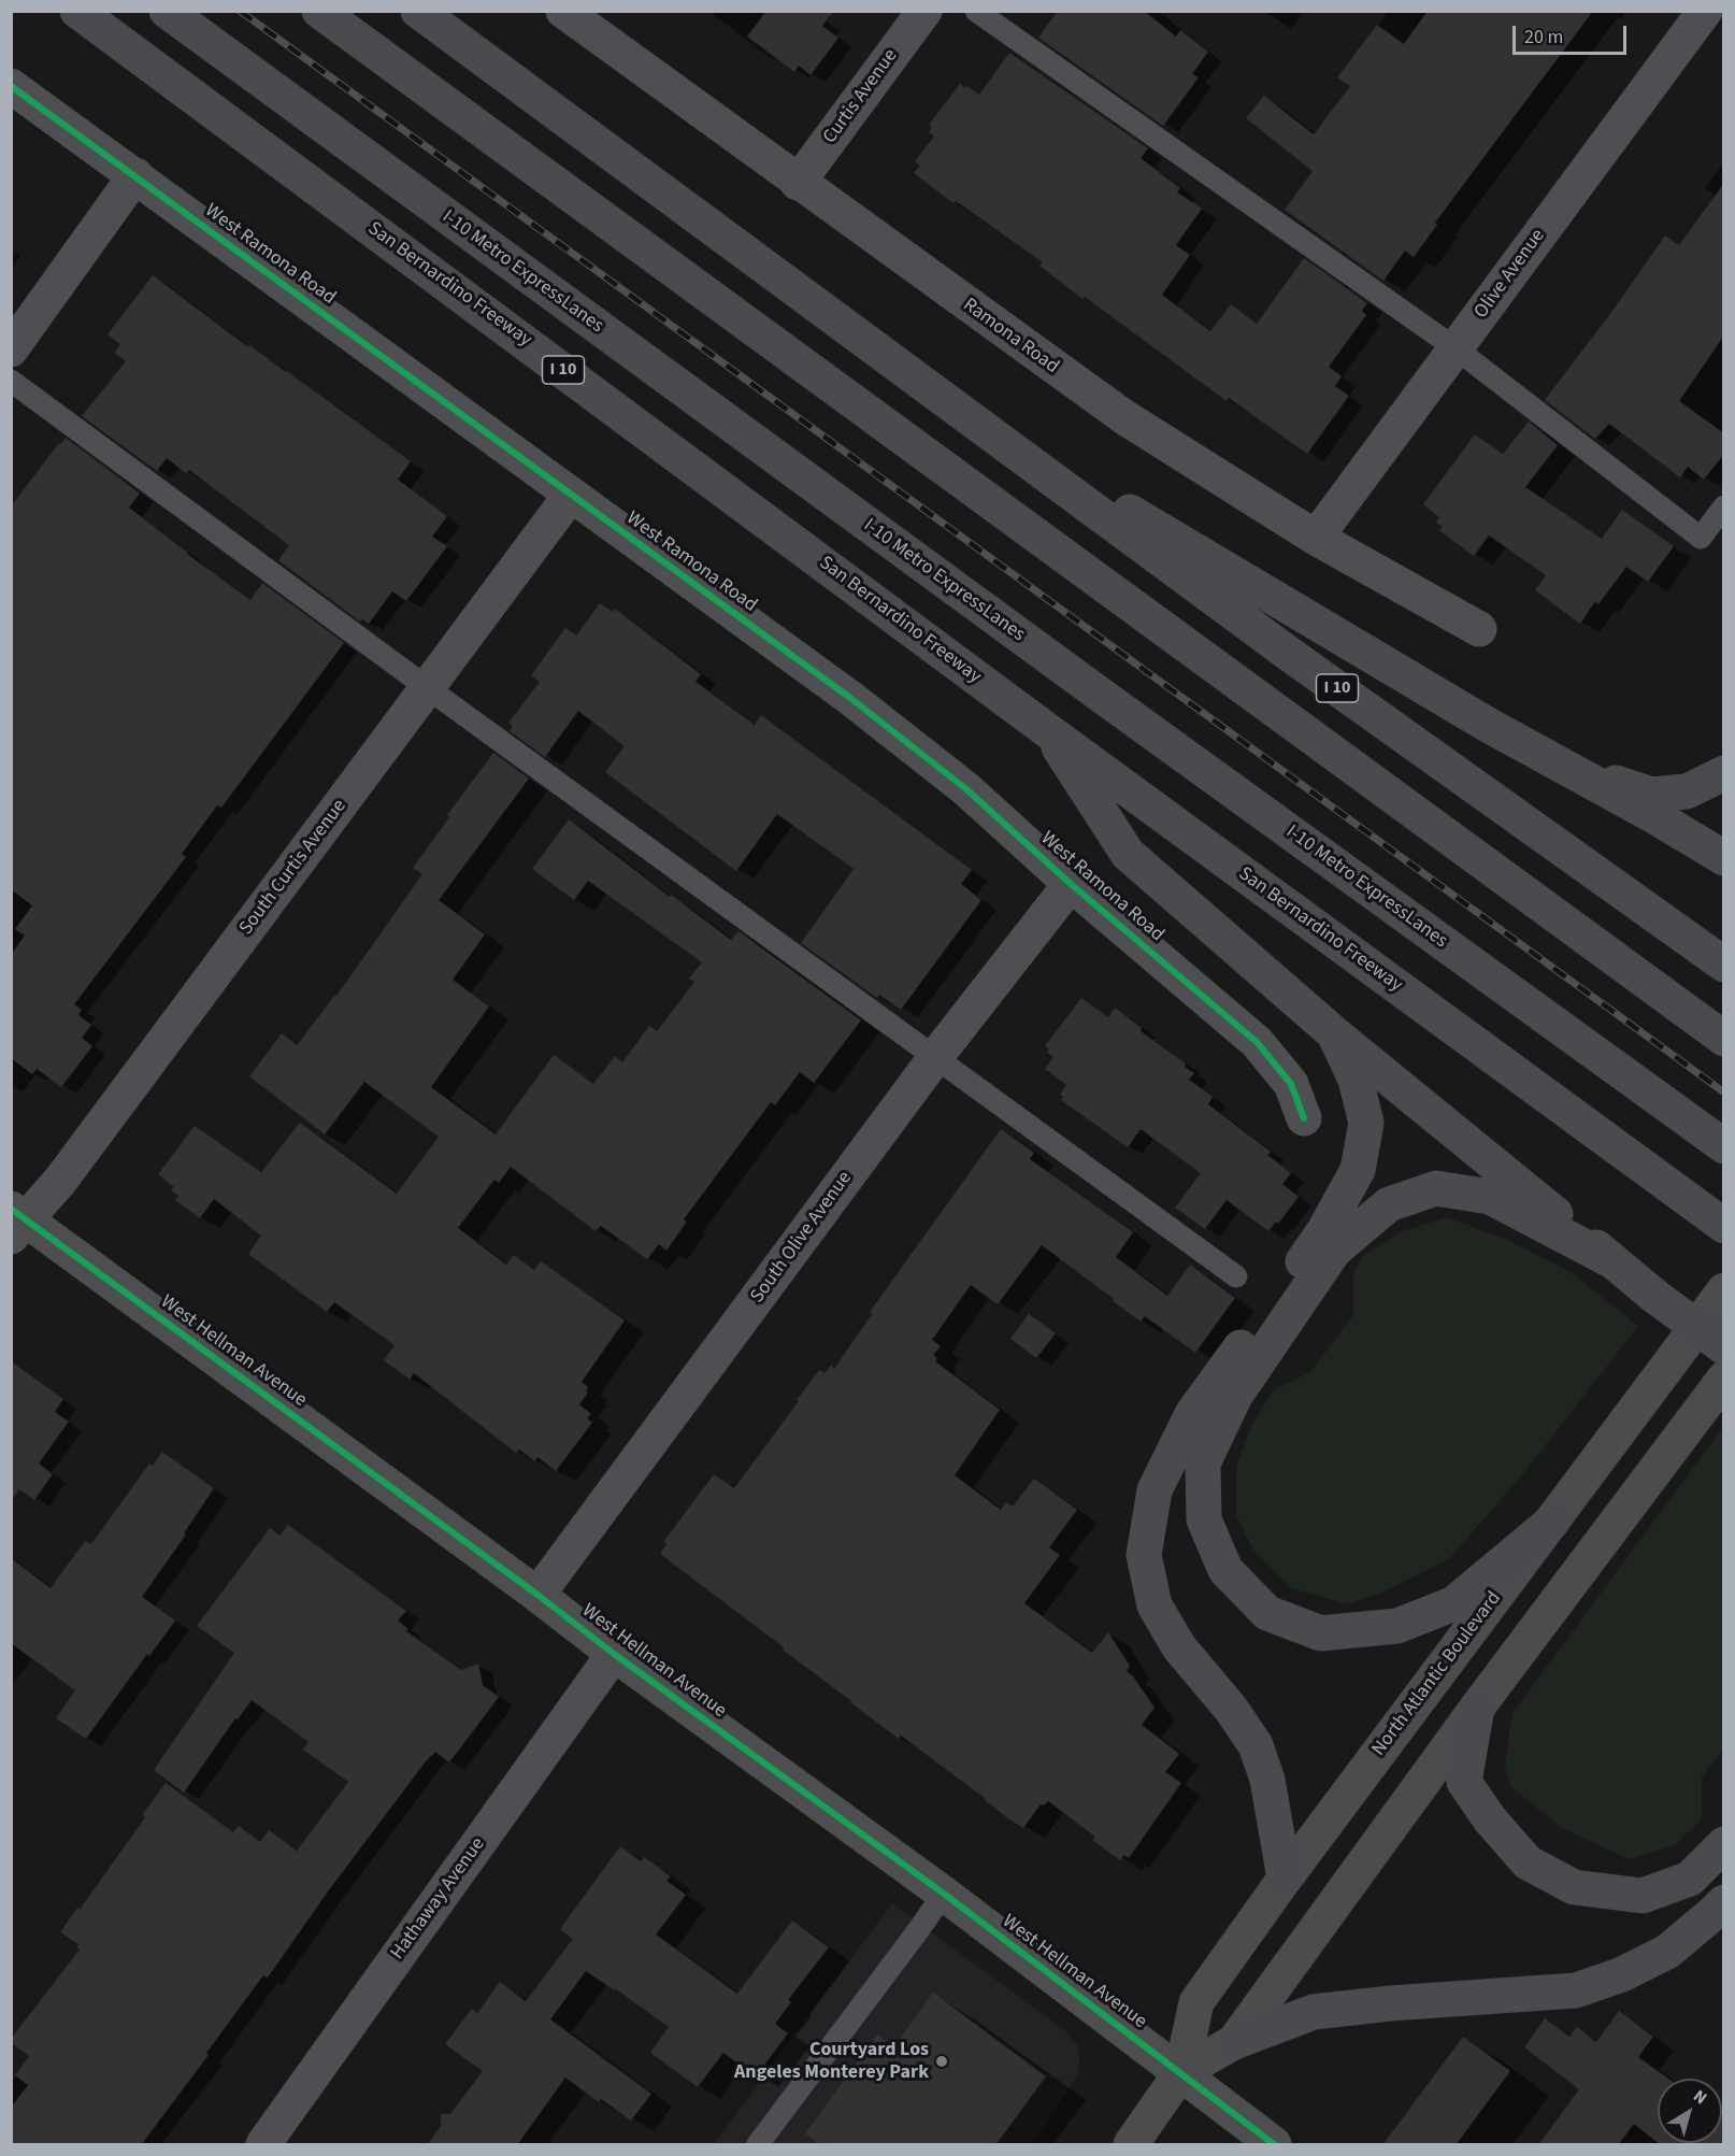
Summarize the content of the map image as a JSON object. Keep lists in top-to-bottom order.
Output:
{
  "streets": {
    "highway": ["I-10 Metro ExpressLanes", "San Bernardino Freeway", "I 10"],
    "main road": ["North Atlantic Boulevard"],
    "street": [
      "Curtis Avenue",
      "West Ramona Road",
      "Olive Avenue",
      "Ramona Road",
      "South Curtis Avenue",
      "South Olive Avenue",
      "West Hellman Avenue",
      "Hathaway Avenue"
    ]
  },
  "crossings": [
    ["Curtis Avenue", "Ramona Road"],
    ["West Ramona Road", "South Curtis Avenue"],
    ["West Ramona Road", "South Olive Avenue"],
    ["Olive Avenue", "Ramona Road"],
    ["South Curtis Avenue", "West Hellman Avenue"],
    ["South Olive Avenue", "West Hellman Avenue"],
    ["West Hellman Avenue", "North Atlantic Boulevard"],
    ["West Hellman Avenue", "Hathaway Avenue"]
  ],
  "places": ["Courtyard Los Angeles Monterey Park"],
  "scale_bar": "20 m",
  "north": "top right"
}
